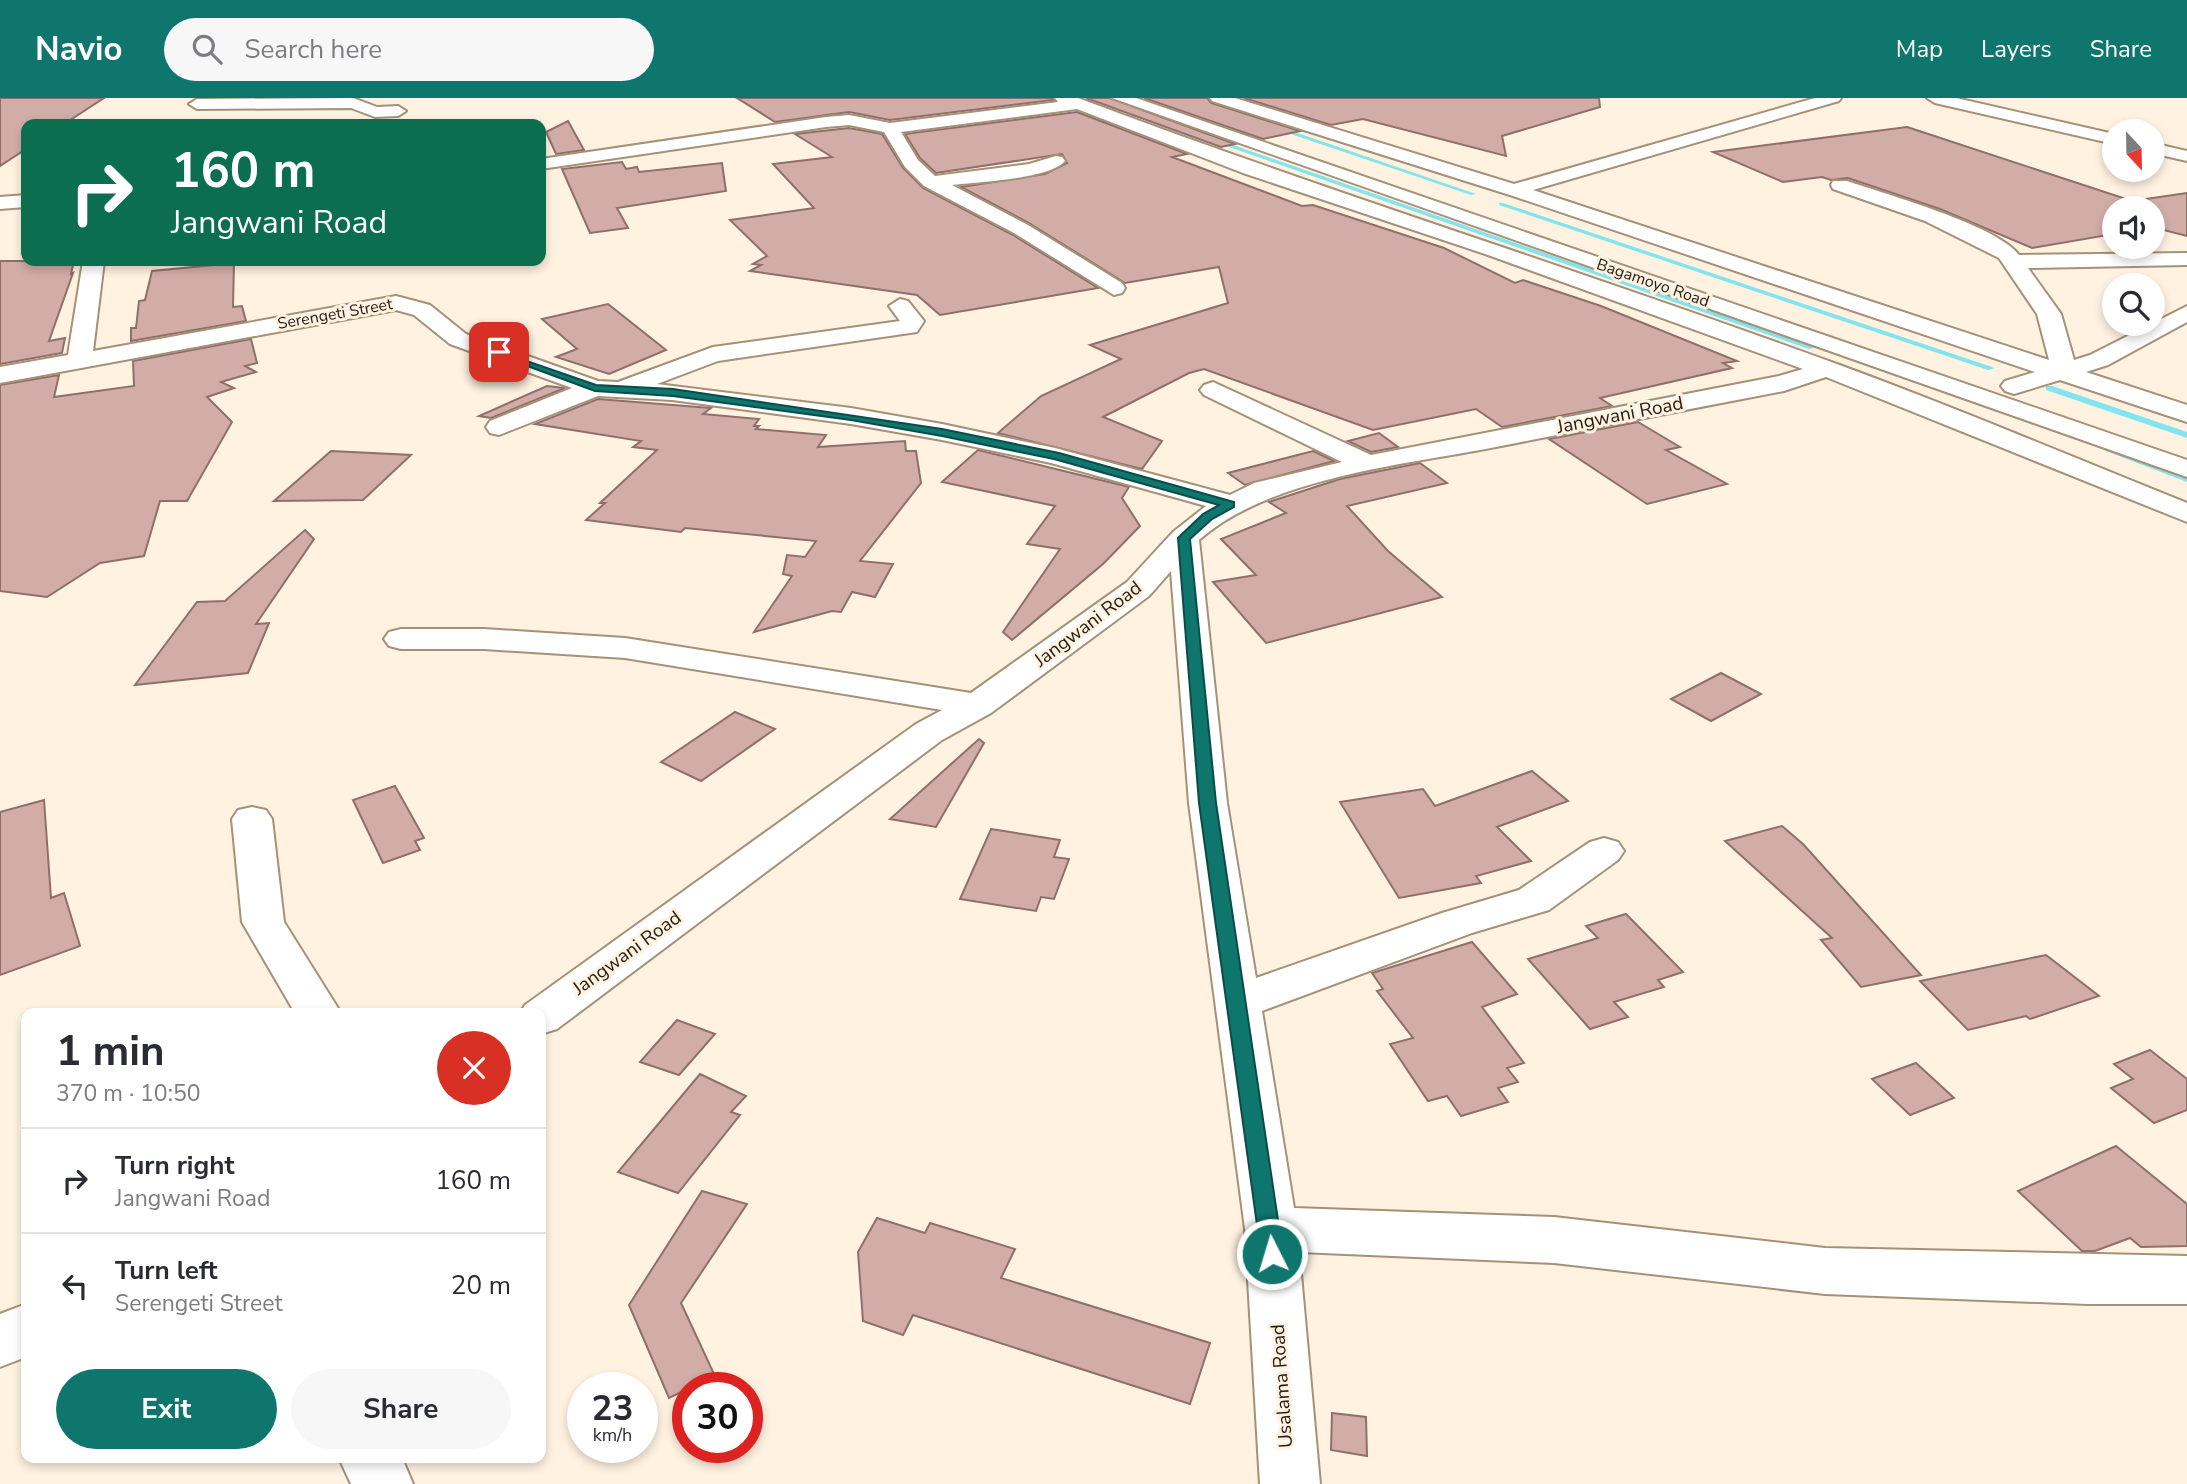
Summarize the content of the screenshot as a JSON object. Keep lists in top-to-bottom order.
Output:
{
  "streets": {
    "main road": [
      "Bagamoyo Road",
      "Serengeti Street",
      "Jangwani Road",
      "Usalama Road"
    ]
  },
  "crossings": [
    ["Serengeti Street", "Jangwani Road"],
    ["Jangwani Road", "Usalama Road"]
  ],
  "north": "bottom",
  "page": {
    "header": "Navio",
    "search": "Search here",
    "nav": ["Map", "Layers", "Share"],
    "turn": ["160 m", "Jangwani Road"],
    "heading": ["1 min", "370 m · 10:50"],
    "list": [
      {
        "name": "Turn right",
        "note": "Jangwani Road",
        "value": "160 m"
      },
      {
        "name": "Turn left",
        "note": "Serengeti Street",
        "value": "20 m"
      }
    ],
    "buttons": ["Exit", "Share"],
    "speed": "23 km/h",
    "limit": "30"
  }
}
